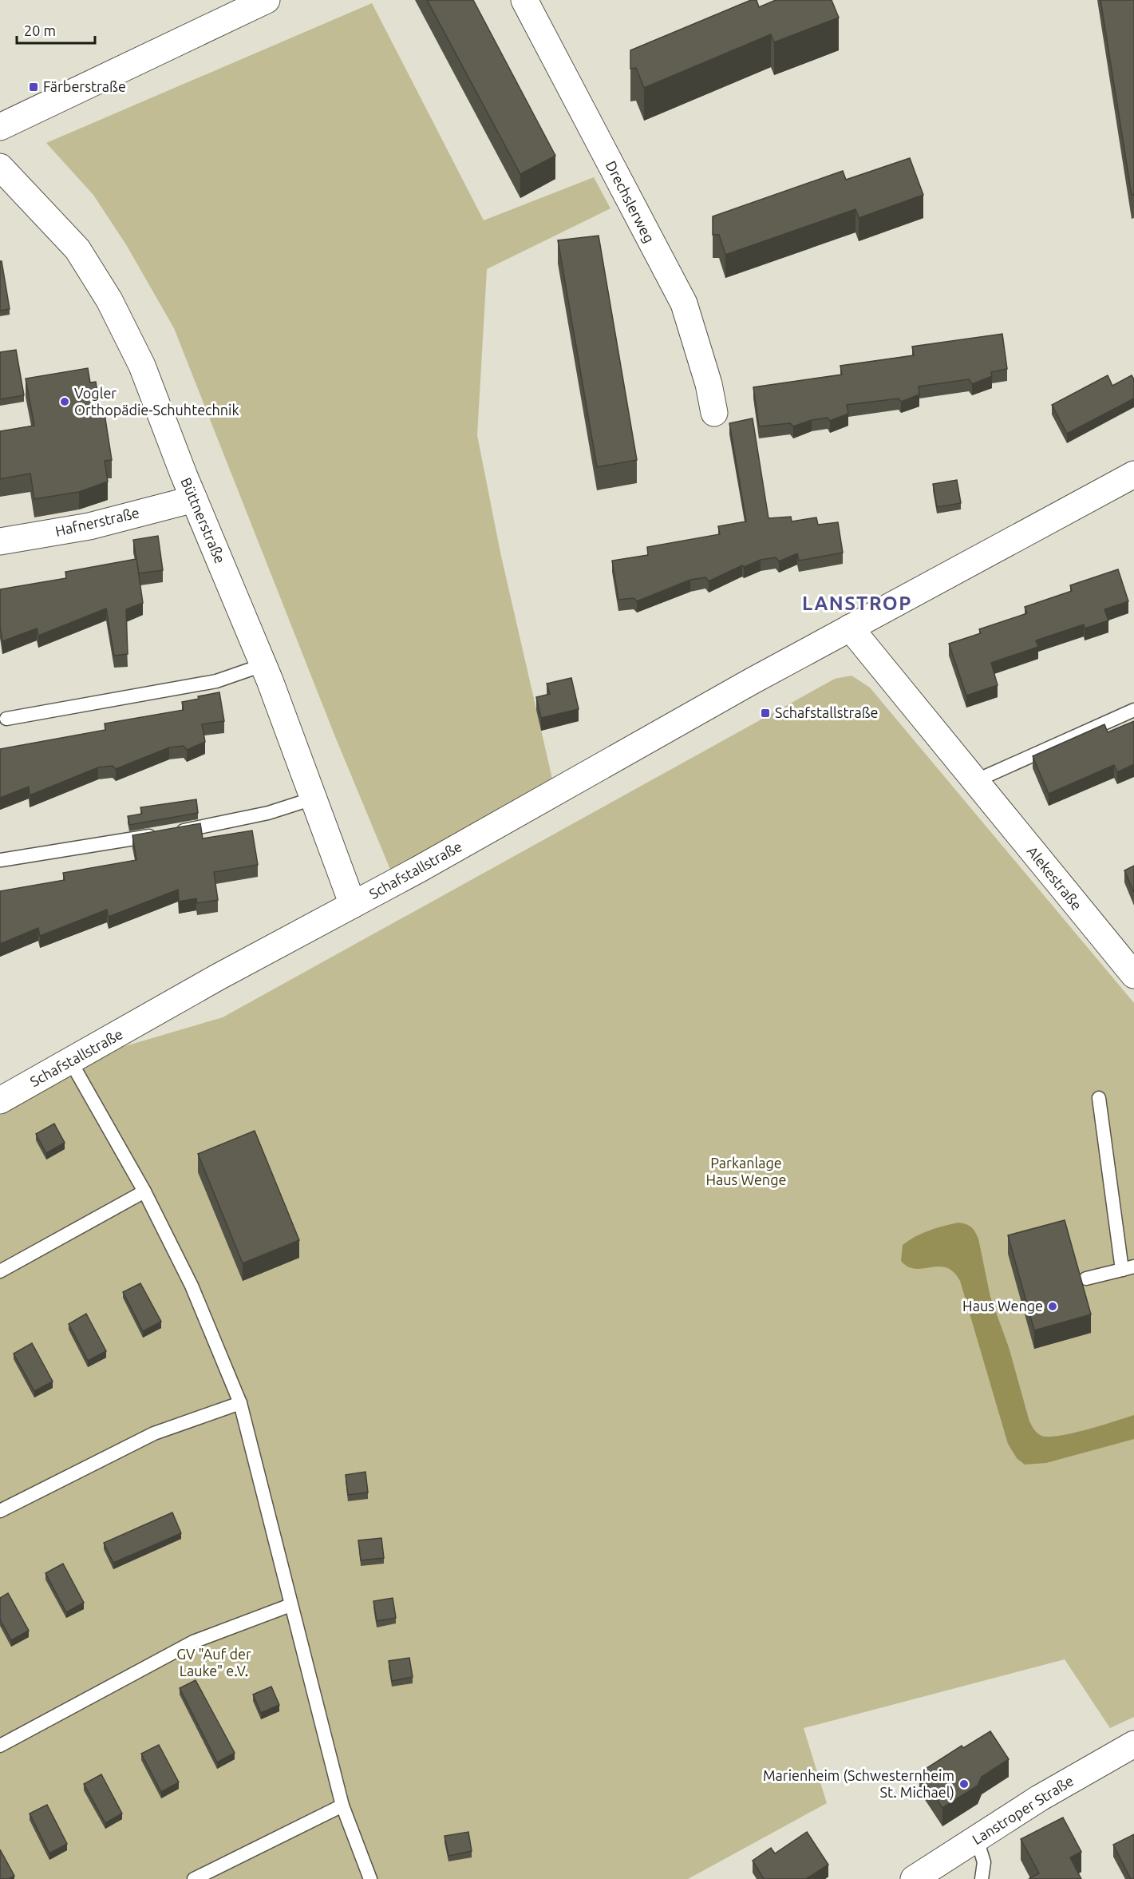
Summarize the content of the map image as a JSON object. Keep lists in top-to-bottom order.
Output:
{
  "streets": {
    "street": [
      "Drechslerweg",
      "Büttnerstraße",
      "Hafnerstraße",
      "Schafstallstraße",
      "Alekestraße",
      "Lanstroper Straße"
    ]
  },
  "crossings": [
    ["Büttnerstraße", "Hafnerstraße"],
    ["Büttnerstraße", "Schafstallstraße"],
    ["Schafstallstraße", "Alekestraße"]
  ],
  "districts": ["LANSTROP"],
  "parks": ["Parkanlage Haus Wenge", "GV \"Auf der Lauke\" e.V."],
  "places": {
    "transit": ["Färberstraße", "Schafstallstraße"],
    "other": ["Vogler Orthopädie-Schuhtechnik", "Haus Wenge", "Marienheim (Schwesternheim St. Michael)"]
  },
  "scale_bar": "20 m"
}
